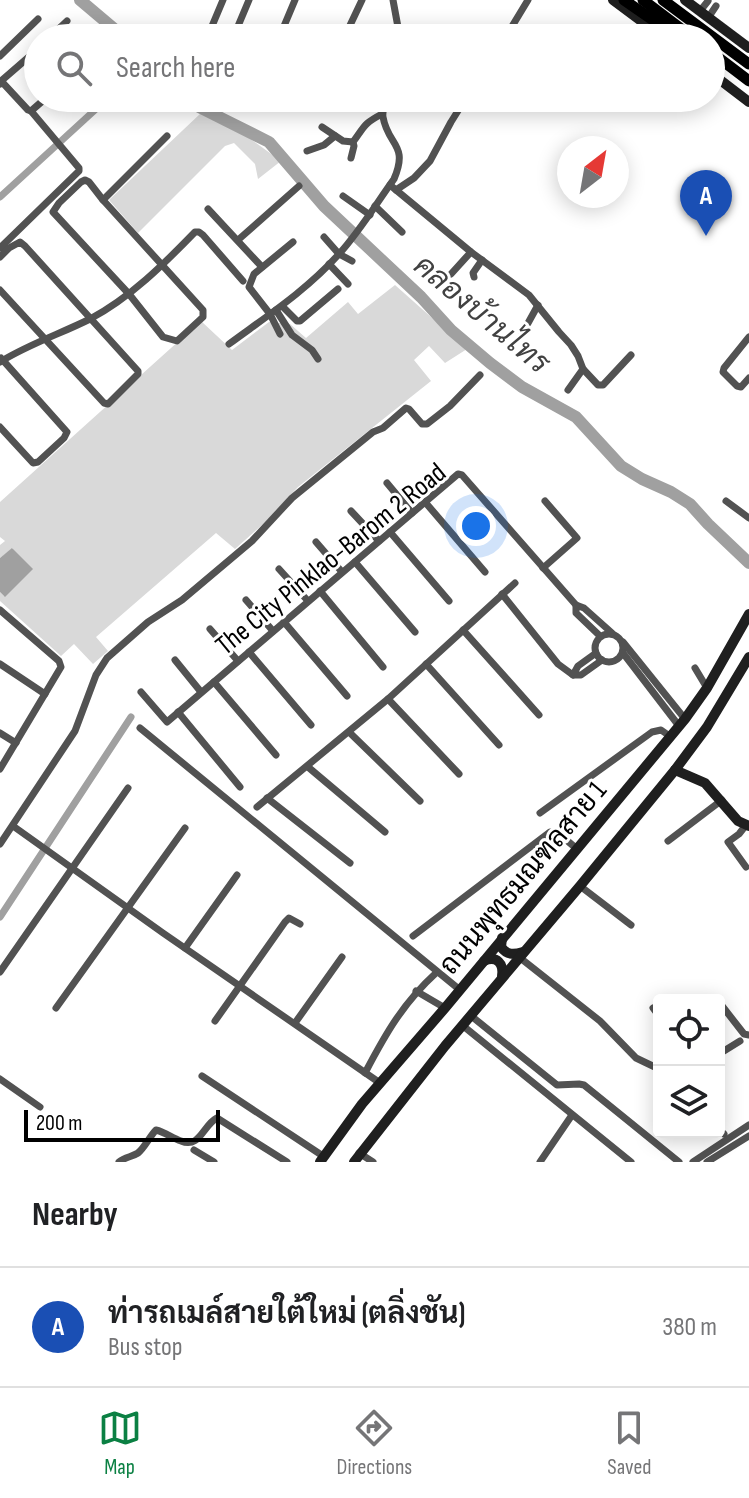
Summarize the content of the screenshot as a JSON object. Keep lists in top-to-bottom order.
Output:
{
  "streets": {
    "main road": ["ถนนพุทธมณฑลสาย 1"],
    "street": ["The City Pinklao-Barom 2 Road"]
  },
  "water": ["คลองบ้านไทร"],
  "scale_bar": "200 m",
  "north": "top right",
  "page": {
    "search": "Search here",
    "pins": "A",
    "scale": "200 m",
    "heading": "Nearby",
    "list": [
      {
        "mark": "A",
        "name": "ท่ารถเมล์สายใต้ใหม่ (ตลิ่งชัน)",
        "note": "Bus stop",
        "value": "380 m"
      }
    ],
    "nav": ["Map", "Directions", "Saved"]
  }
}
